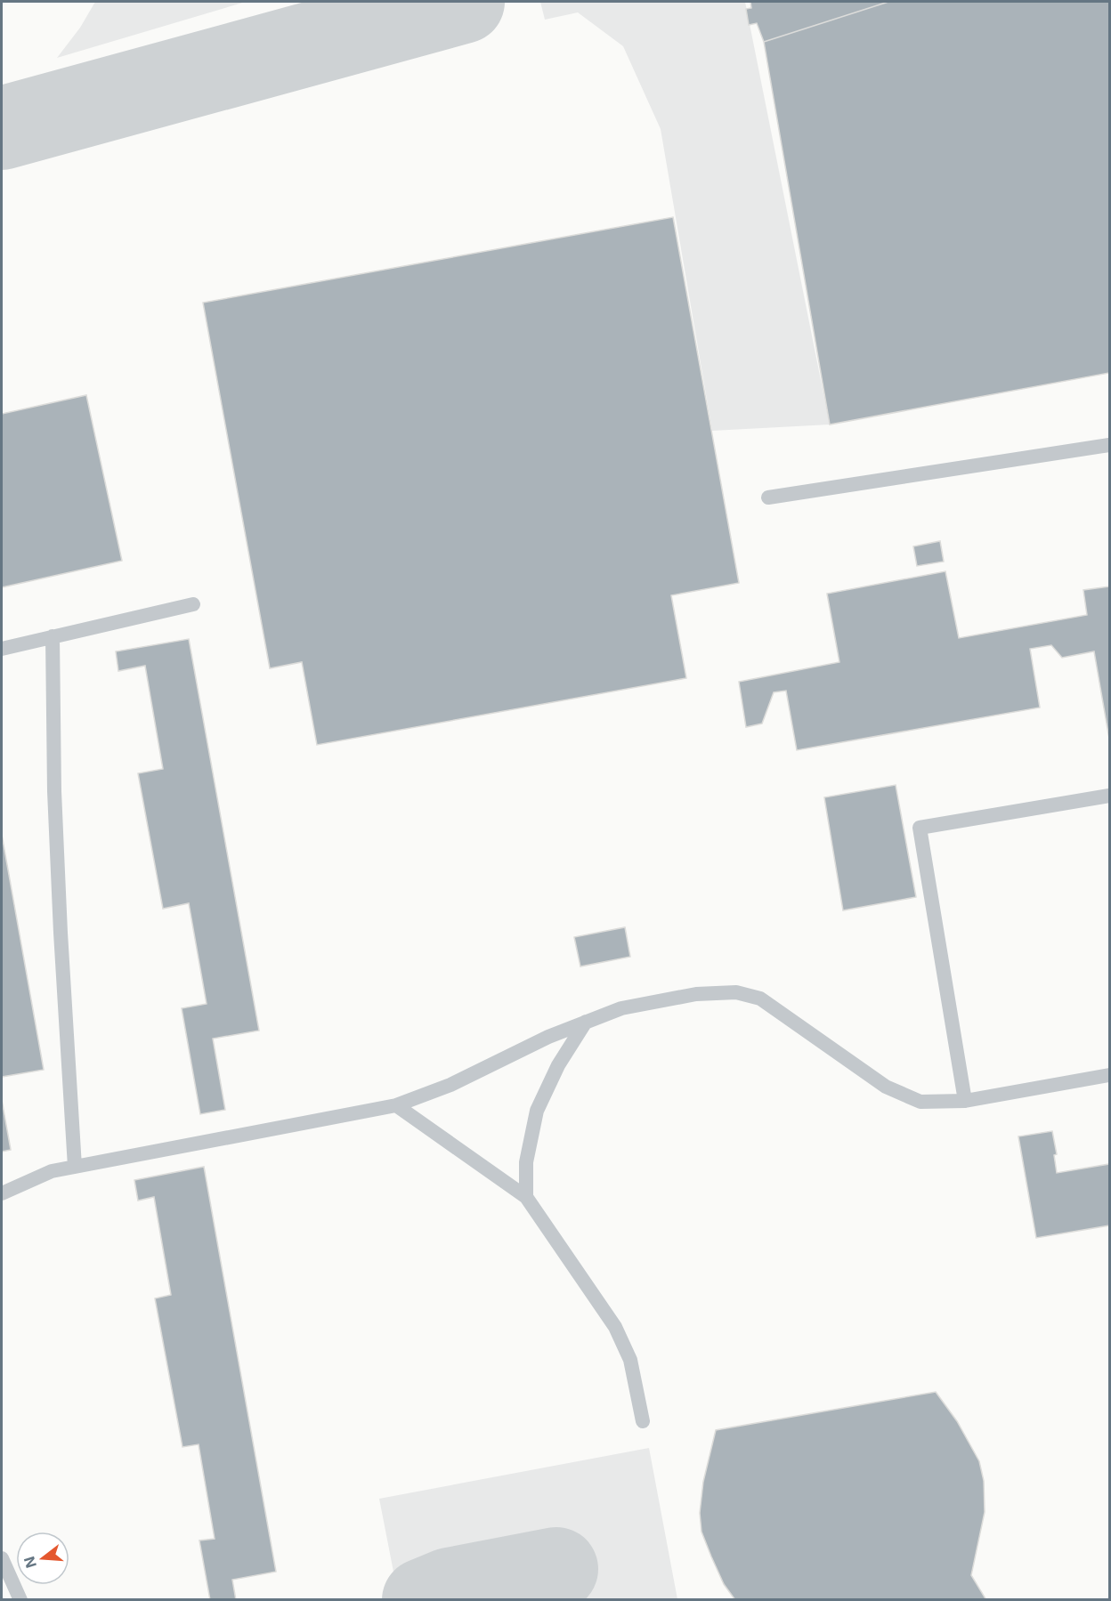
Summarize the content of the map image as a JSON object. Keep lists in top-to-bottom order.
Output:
{
  "north": "left"
}
